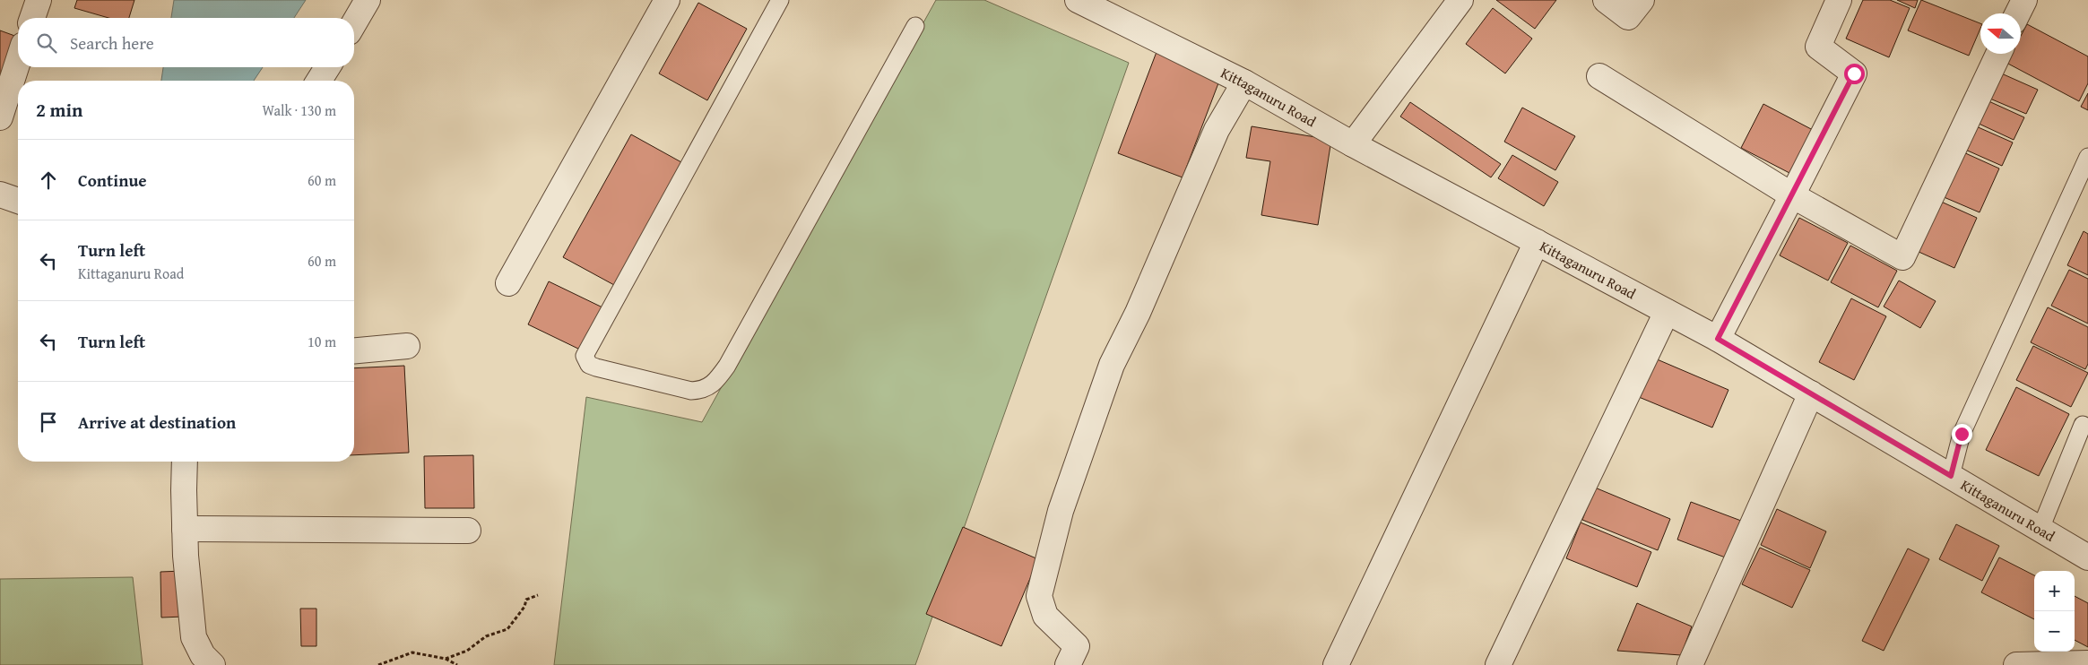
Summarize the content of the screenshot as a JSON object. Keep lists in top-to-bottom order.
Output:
{
  "streets": {
    "street": ["Kittaganuru Road"]
  },
  "north": "left",
  "page": {
    "search": "Search here",
    "heading": ["2 min", "Walk · 130 m"],
    "list": [
      ["Continue", "60 m"],
      ["Turn left", "Kittaganuru Road", "60 m"],
      ["Turn left", "10 m"],
      "Arrive at destination"
    ],
    "map_buttons": ["+", "−"]
  }
}
